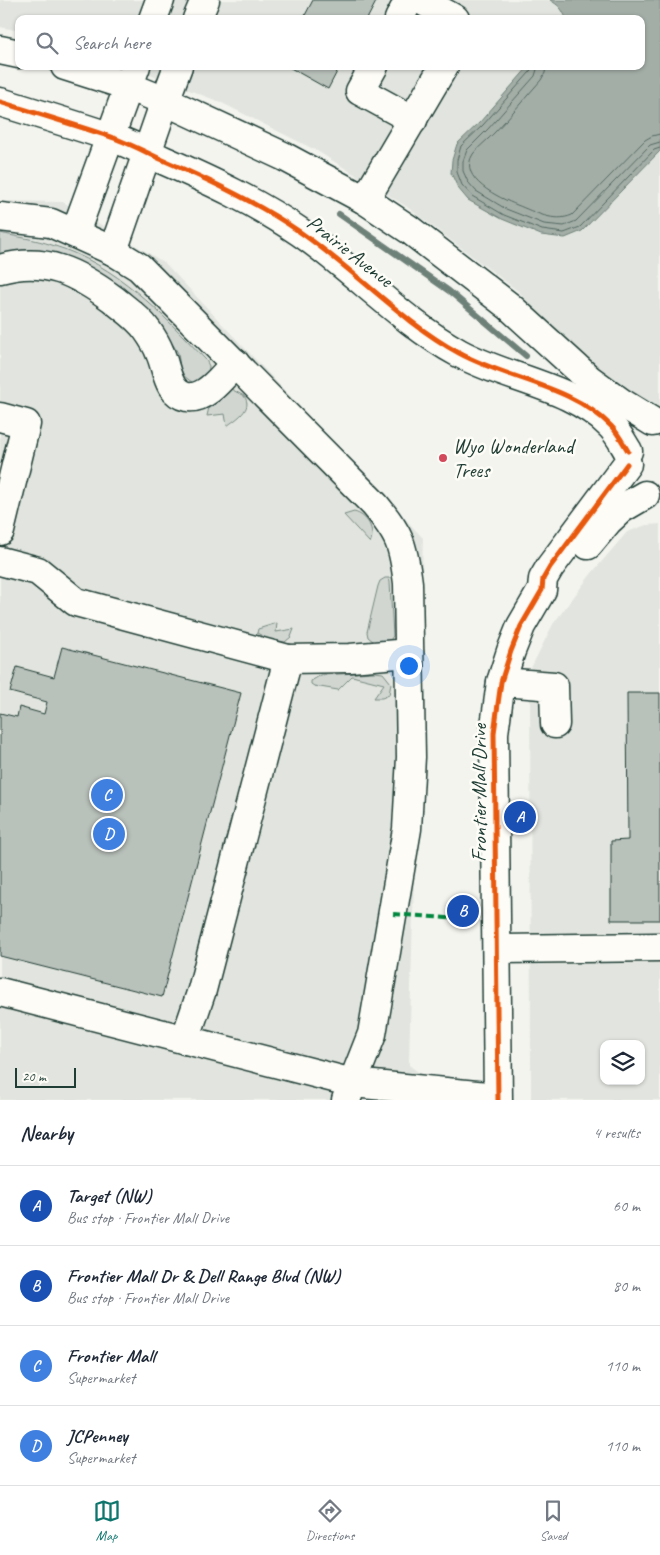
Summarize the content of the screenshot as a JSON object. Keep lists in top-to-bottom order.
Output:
{
  "streets": {
    "street": ["Prairie Avenue", "Frontier Mall Drive"]
  },
  "crossings": [
    ["Prairie Avenue", "Frontier Mall Drive"]
  ],
  "places": ["Wyo Wonderland Trees"],
  "scale_bar": "20 m",
  "page": {
    "search": "Search here",
    "pins": [
      "C",
      "A",
      "D",
      "B"
    ],
    "scale": "20 m",
    "heading": ["Nearby", "4 results"],
    "list": [
      {
        "mark": "A",
        "name": "Target (NW)",
        "note": "Bus stop · Frontier Mall Drive",
        "value": "60 m"
      },
      {
        "mark": "B",
        "name": "Frontier Mall Dr & Dell Range Blvd (NW)",
        "note": "Bus stop · Frontier Mall Drive",
        "value": "80 m"
      },
      {
        "mark": "C",
        "name": "Frontier Mall",
        "note": "Supermarket",
        "value": "110 m"
      },
      {
        "mark": "D",
        "name": "JCPenney",
        "note": "Supermarket",
        "value": "110 m"
      }
    ],
    "nav": ["Map", "Directions", "Saved"]
  }
}
